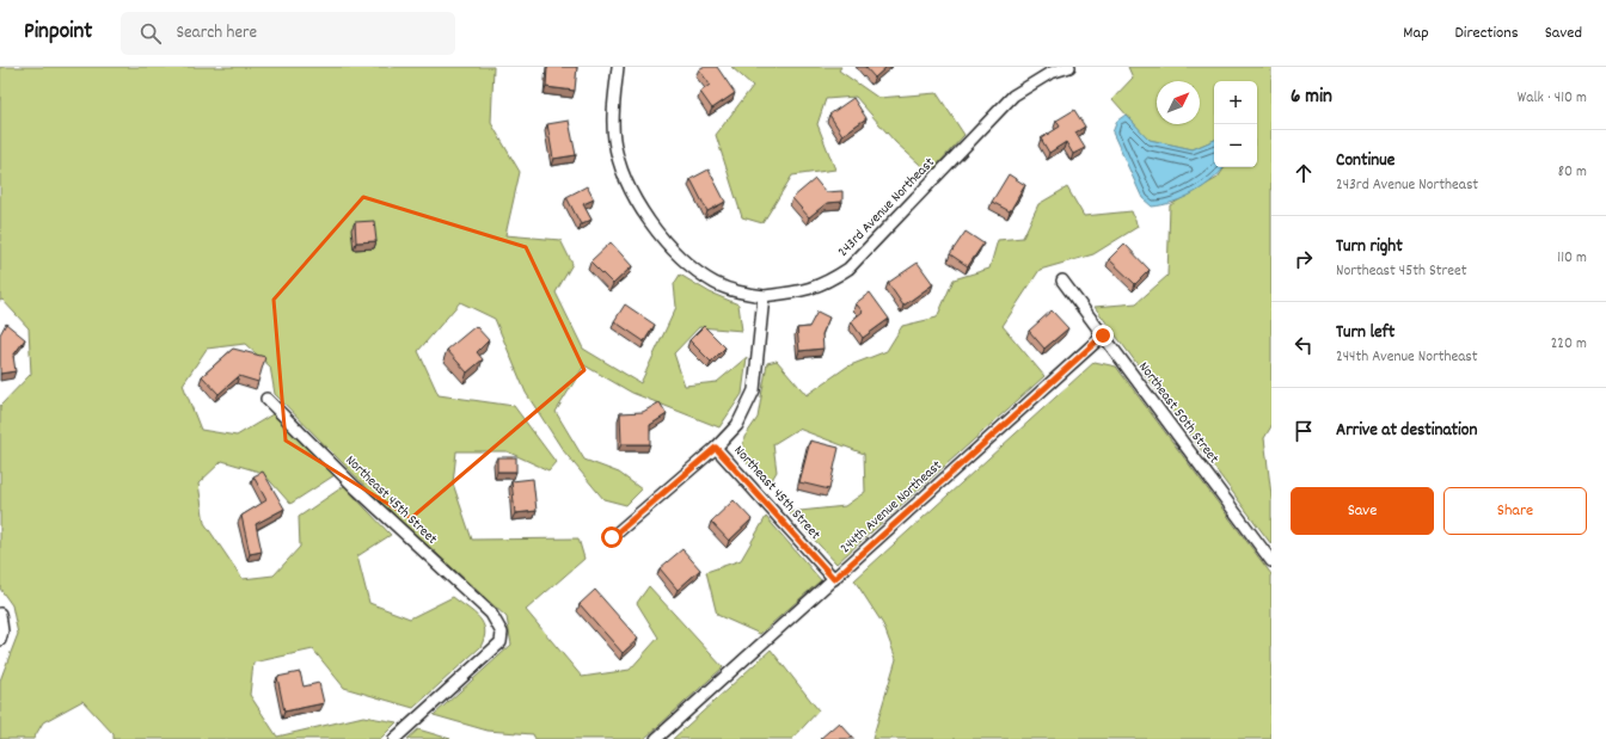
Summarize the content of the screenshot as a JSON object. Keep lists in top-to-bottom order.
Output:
{
  "streets": {
    "street": [
      "243rd Avenue Northeast",
      "Northeast 50th Street",
      "Northeast 45th Street",
      "244th Avenue Northeast"
    ]
  },
  "crossings": [
    ["Northeast 50th Street", "244th Avenue Northeast"],
    ["Northeast 45th Street", "244th Avenue Northeast"]
  ],
  "north": "top right",
  "page": {
    "header": "Pinpoint",
    "search": "Search here",
    "nav": ["Map", "Directions", "Saved"],
    "heading": ["6 min", "Walk · 410 m"],
    "map_buttons": ["+", "−"],
    "list": [
      ["Continue", "243rd Avenue Northeast", "80 m"],
      ["Turn right", "Northeast 45th Street", "110 m"],
      ["Turn left", "244th Avenue Northeast", "220 m"],
      "Arrive at destination"
    ],
    "buttons": ["Save", "Share"]
  }
}
